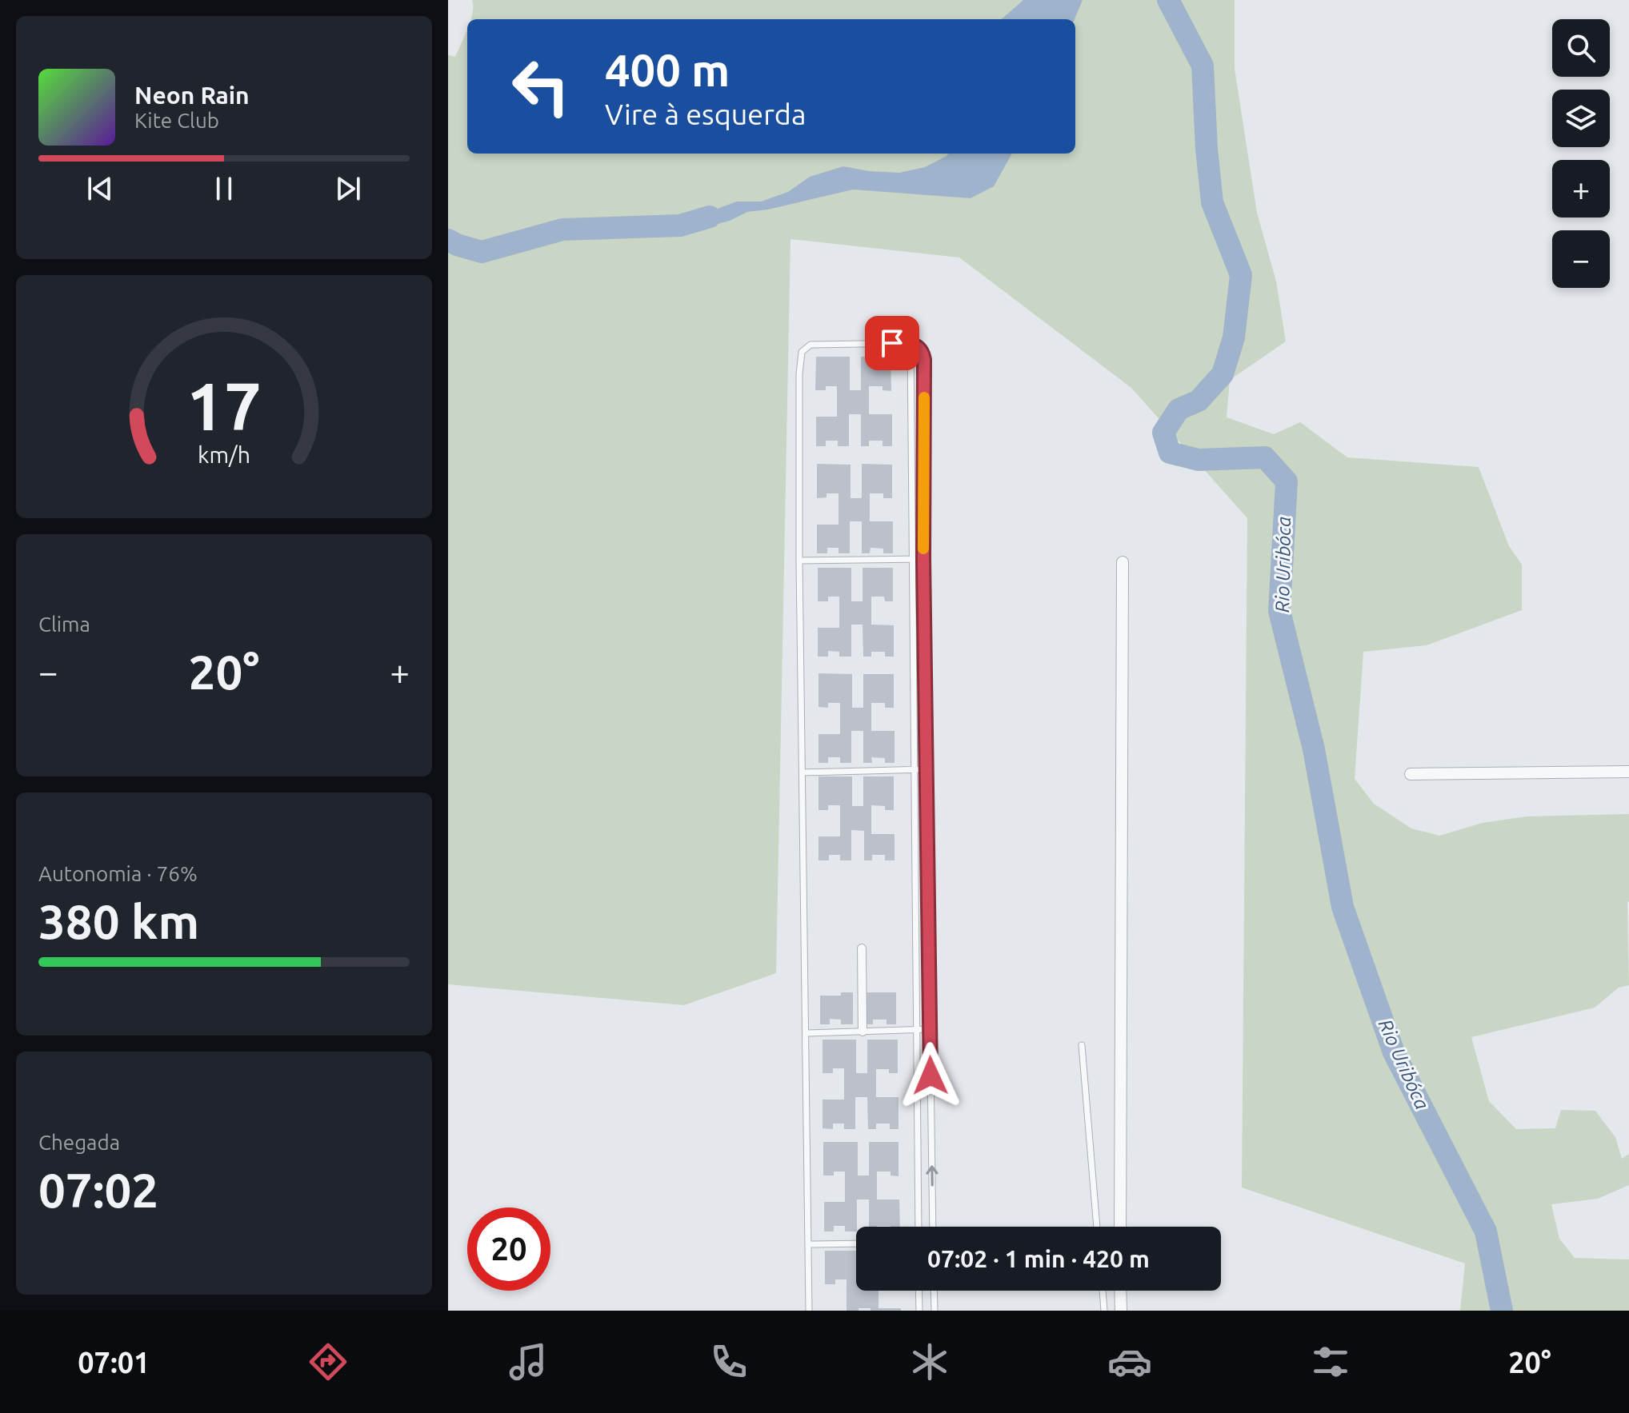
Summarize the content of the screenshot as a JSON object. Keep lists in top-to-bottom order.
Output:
{
  "water": ["Rio Uribóca"],
  "page": {
    "map_buttons": ["+", "−"],
    "turn": ["400 m", "Vire à esquerda"],
    "song": ["Neon Rain", "Kite Club"],
    "tile": [
      "Clima",
      ["Autonomia · 76%", "380 km"],
      ["Chegada", "07:02"]
    ],
    "heat": ["−", "20°", "+"],
    "limit": "20",
    "trip": "07:02 · 1 min · 420 m",
    "tabs": ["07:01", "20°"],
    "gauge": ["17", "km/h"]
  }
}
